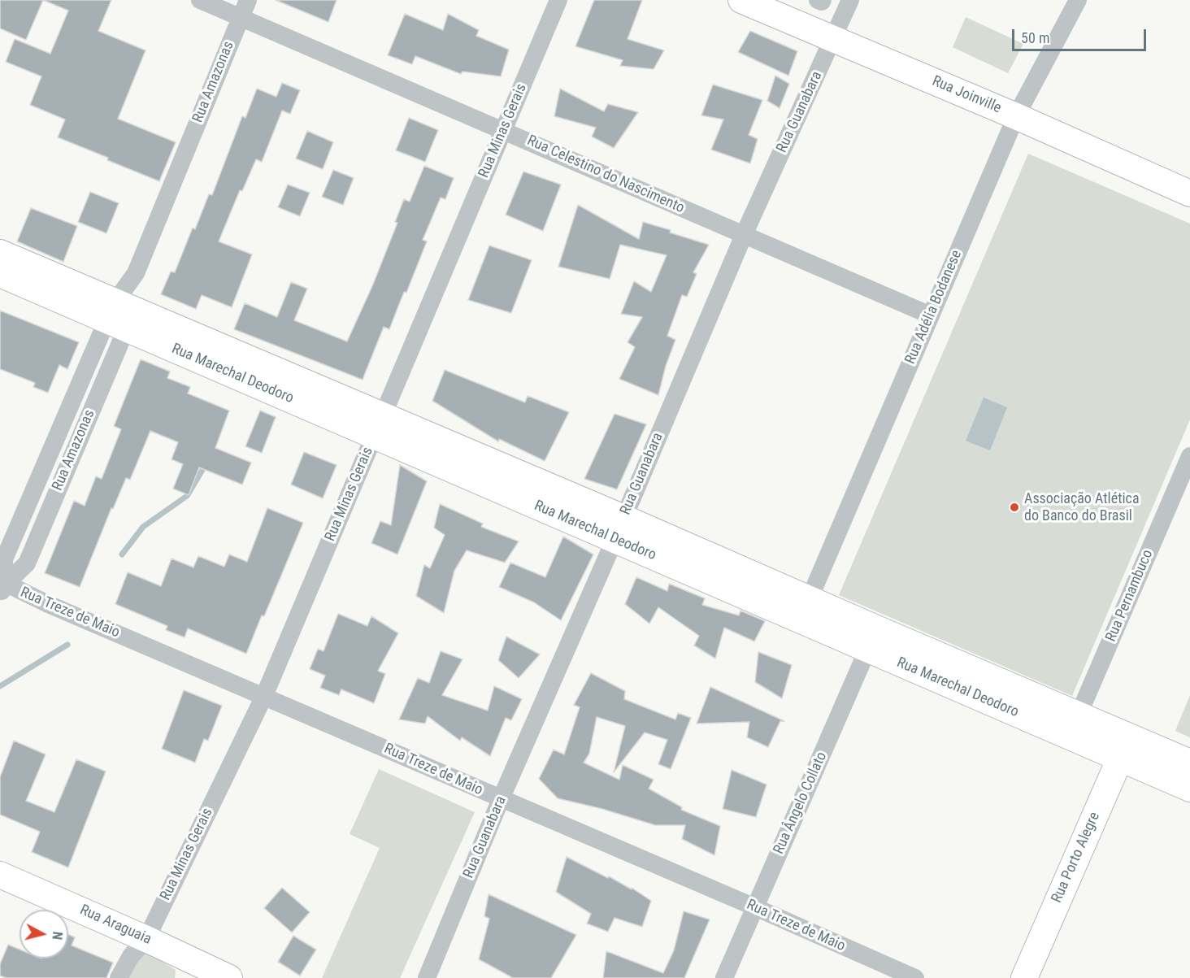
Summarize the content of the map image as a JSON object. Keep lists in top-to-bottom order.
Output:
{
  "streets": {
    "street": [
      "Rua Amazonas",
      "Rua Joinville",
      "Rua Guanabara",
      "Rua Minas Gerais",
      "Rua Celestino do Nascimento",
      "Rua Adélia Bodanese",
      "Rua Marechal Deodoro",
      "Rua Pernambuco",
      "Rua Treze de Maio",
      "Rua Ângelo Collato",
      "Rua Porto Alegre",
      "Rua Araguaia"
    ]
  },
  "crossings": [
    ["Rua Amazonas", "Rua Celestino do Nascimento"],
    ["Rua Amazonas", "Rua Marechal Deodoro"],
    ["Rua Amazonas", "Rua Treze de Maio"],
    ["Rua Joinville", "Rua Guanabara"],
    ["Rua Joinville", "Rua Adélia Bodanese"],
    ["Rua Guanabara", "Rua Celestino do Nascimento"],
    ["Rua Guanabara", "Rua Marechal Deodoro"],
    ["Rua Guanabara", "Rua Treze de Maio"],
    ["Rua Minas Gerais", "Rua Celestino do Nascimento"],
    ["Rua Minas Gerais", "Rua Marechal Deodoro"],
    ["Rua Minas Gerais", "Rua Treze de Maio"],
    ["Rua Minas Gerais", "Rua Araguaia"],
    ["Rua Celestino do Nascimento", "Rua Adélia Bodanese"],
    ["Rua Adélia Bodanese", "Rua Marechal Deodoro"],
    ["Rua Marechal Deodoro", "Rua Pernambuco"],
    ["Rua Marechal Deodoro", "Rua Ângelo Collato"],
    ["Rua Marechal Deodoro", "Rua Porto Alegre"],
    ["Rua Treze de Maio", "Rua Ângelo Collato"]
  ],
  "places": ["Associação Atlética do Banco do Brasil"],
  "scale_bar": "50 m",
  "north": "right"
}
